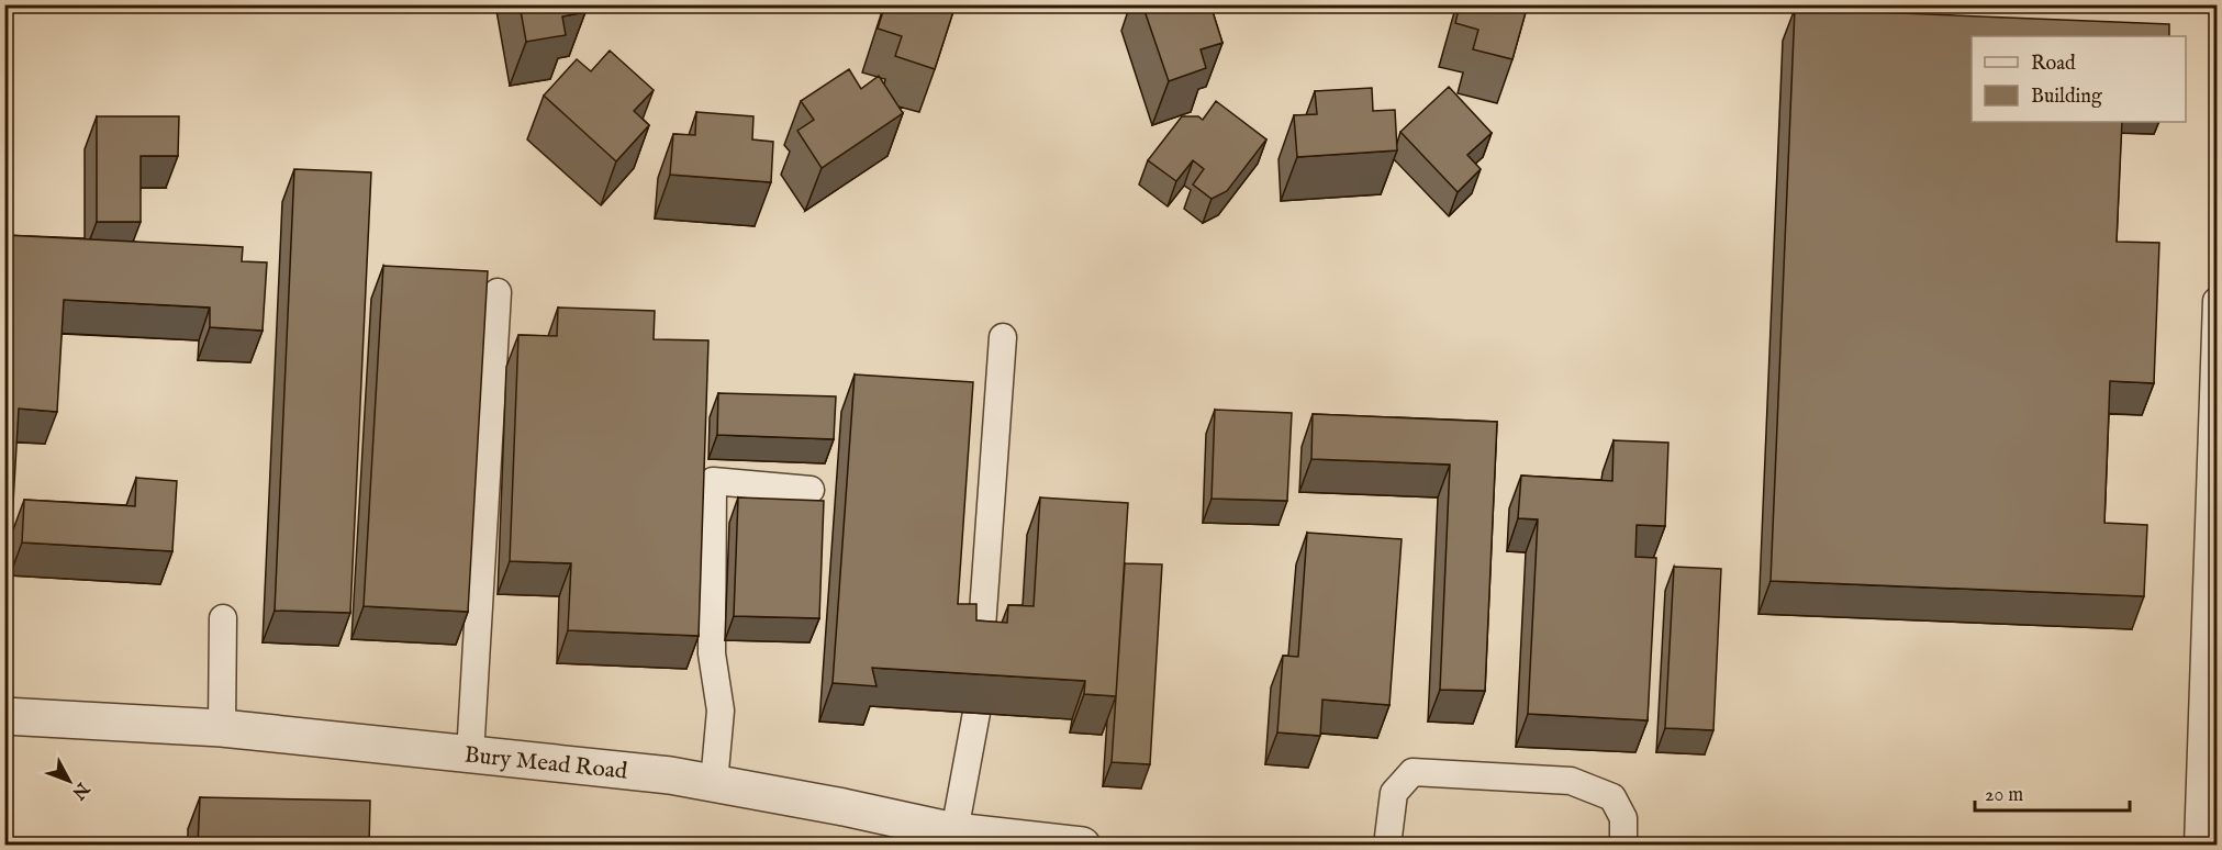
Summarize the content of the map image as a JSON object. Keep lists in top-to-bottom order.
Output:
{
  "streets": {
    "street": ["Bury Mead Road"]
  },
  "legend": ["Road", "Building"],
  "scale_bar": "20 m",
  "north": "bottom right"
}
